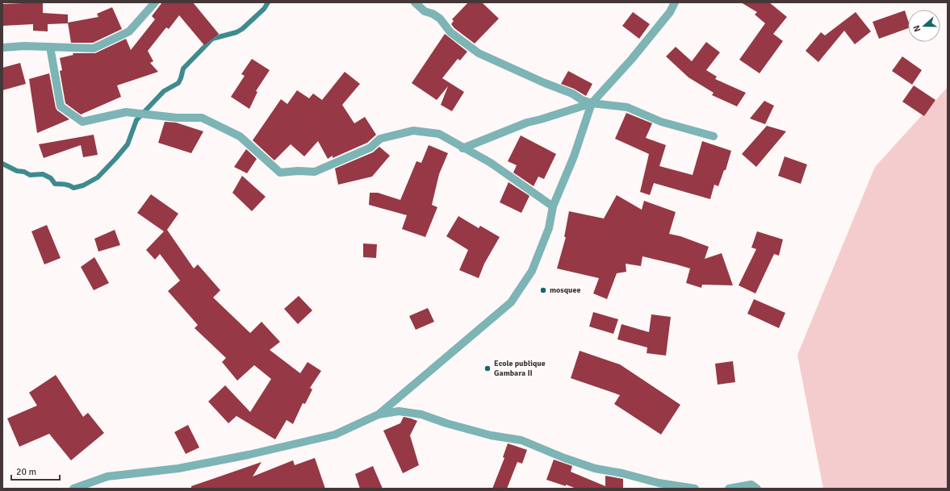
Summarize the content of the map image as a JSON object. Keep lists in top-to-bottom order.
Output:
{
  "places": ["mosquee", "Ecole publique Gambara II"],
  "scale_bar": "20 m",
  "north": "left"
}
